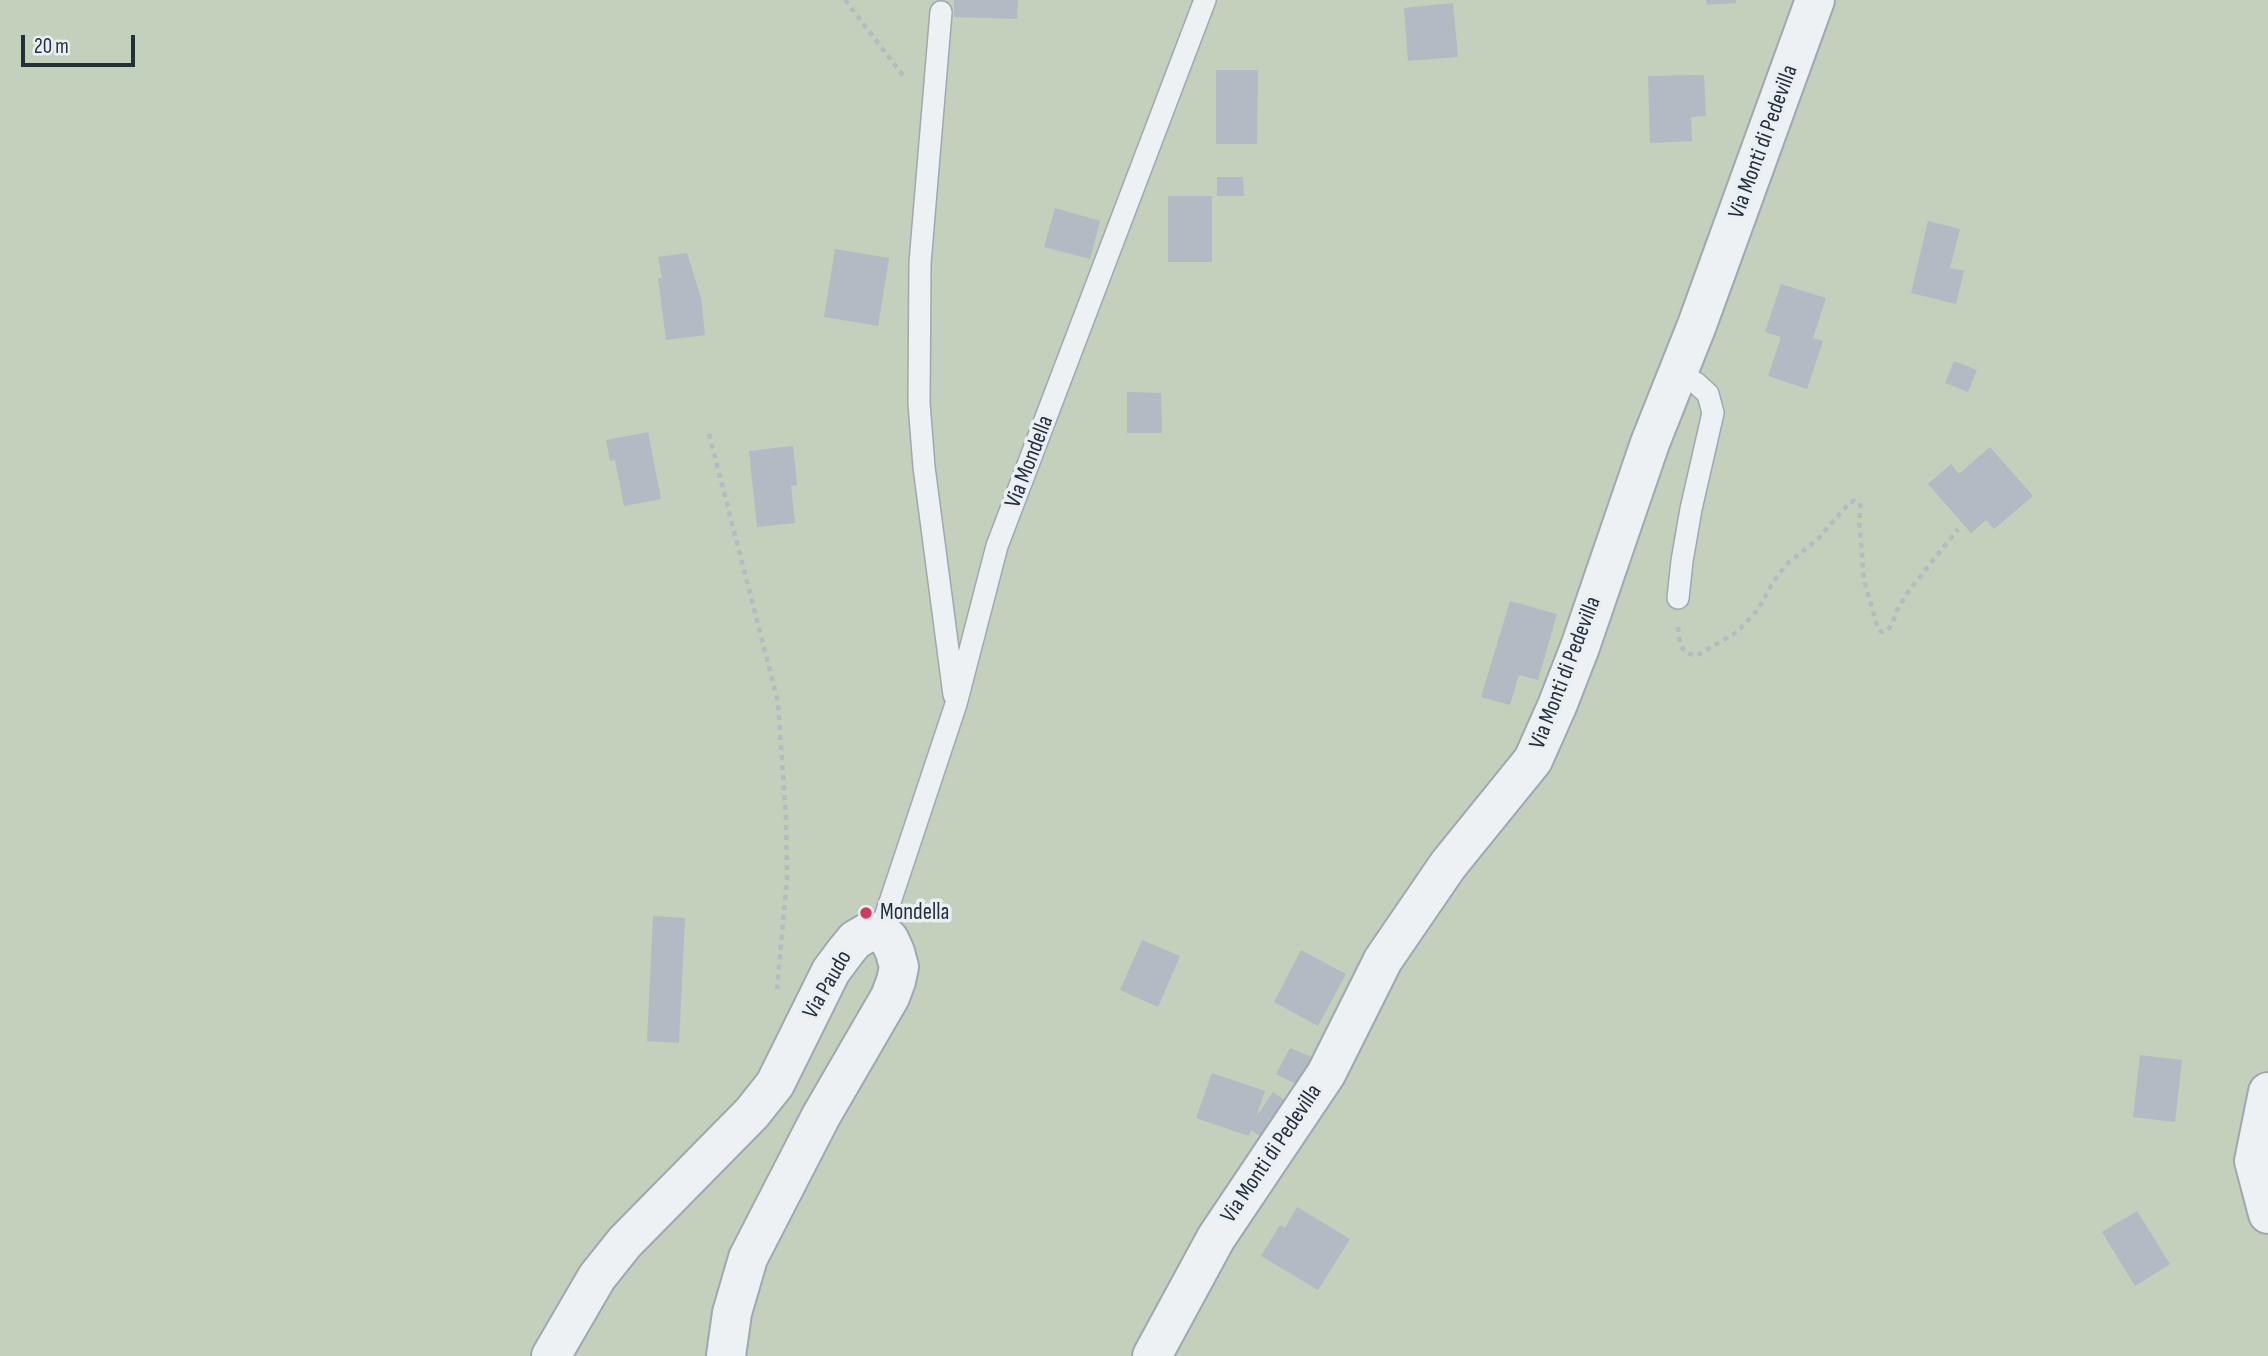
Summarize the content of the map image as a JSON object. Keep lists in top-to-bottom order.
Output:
{
  "streets": {
    "street": ["Via Monti di Pedevilla", "Via Paudo"],
    "lane": ["Via Mondella"]
  },
  "crossings": [
    ["Via Mondella", "Via Paudo"]
  ],
  "places": ["Mondella"],
  "scale_bar": "20 m"
}
